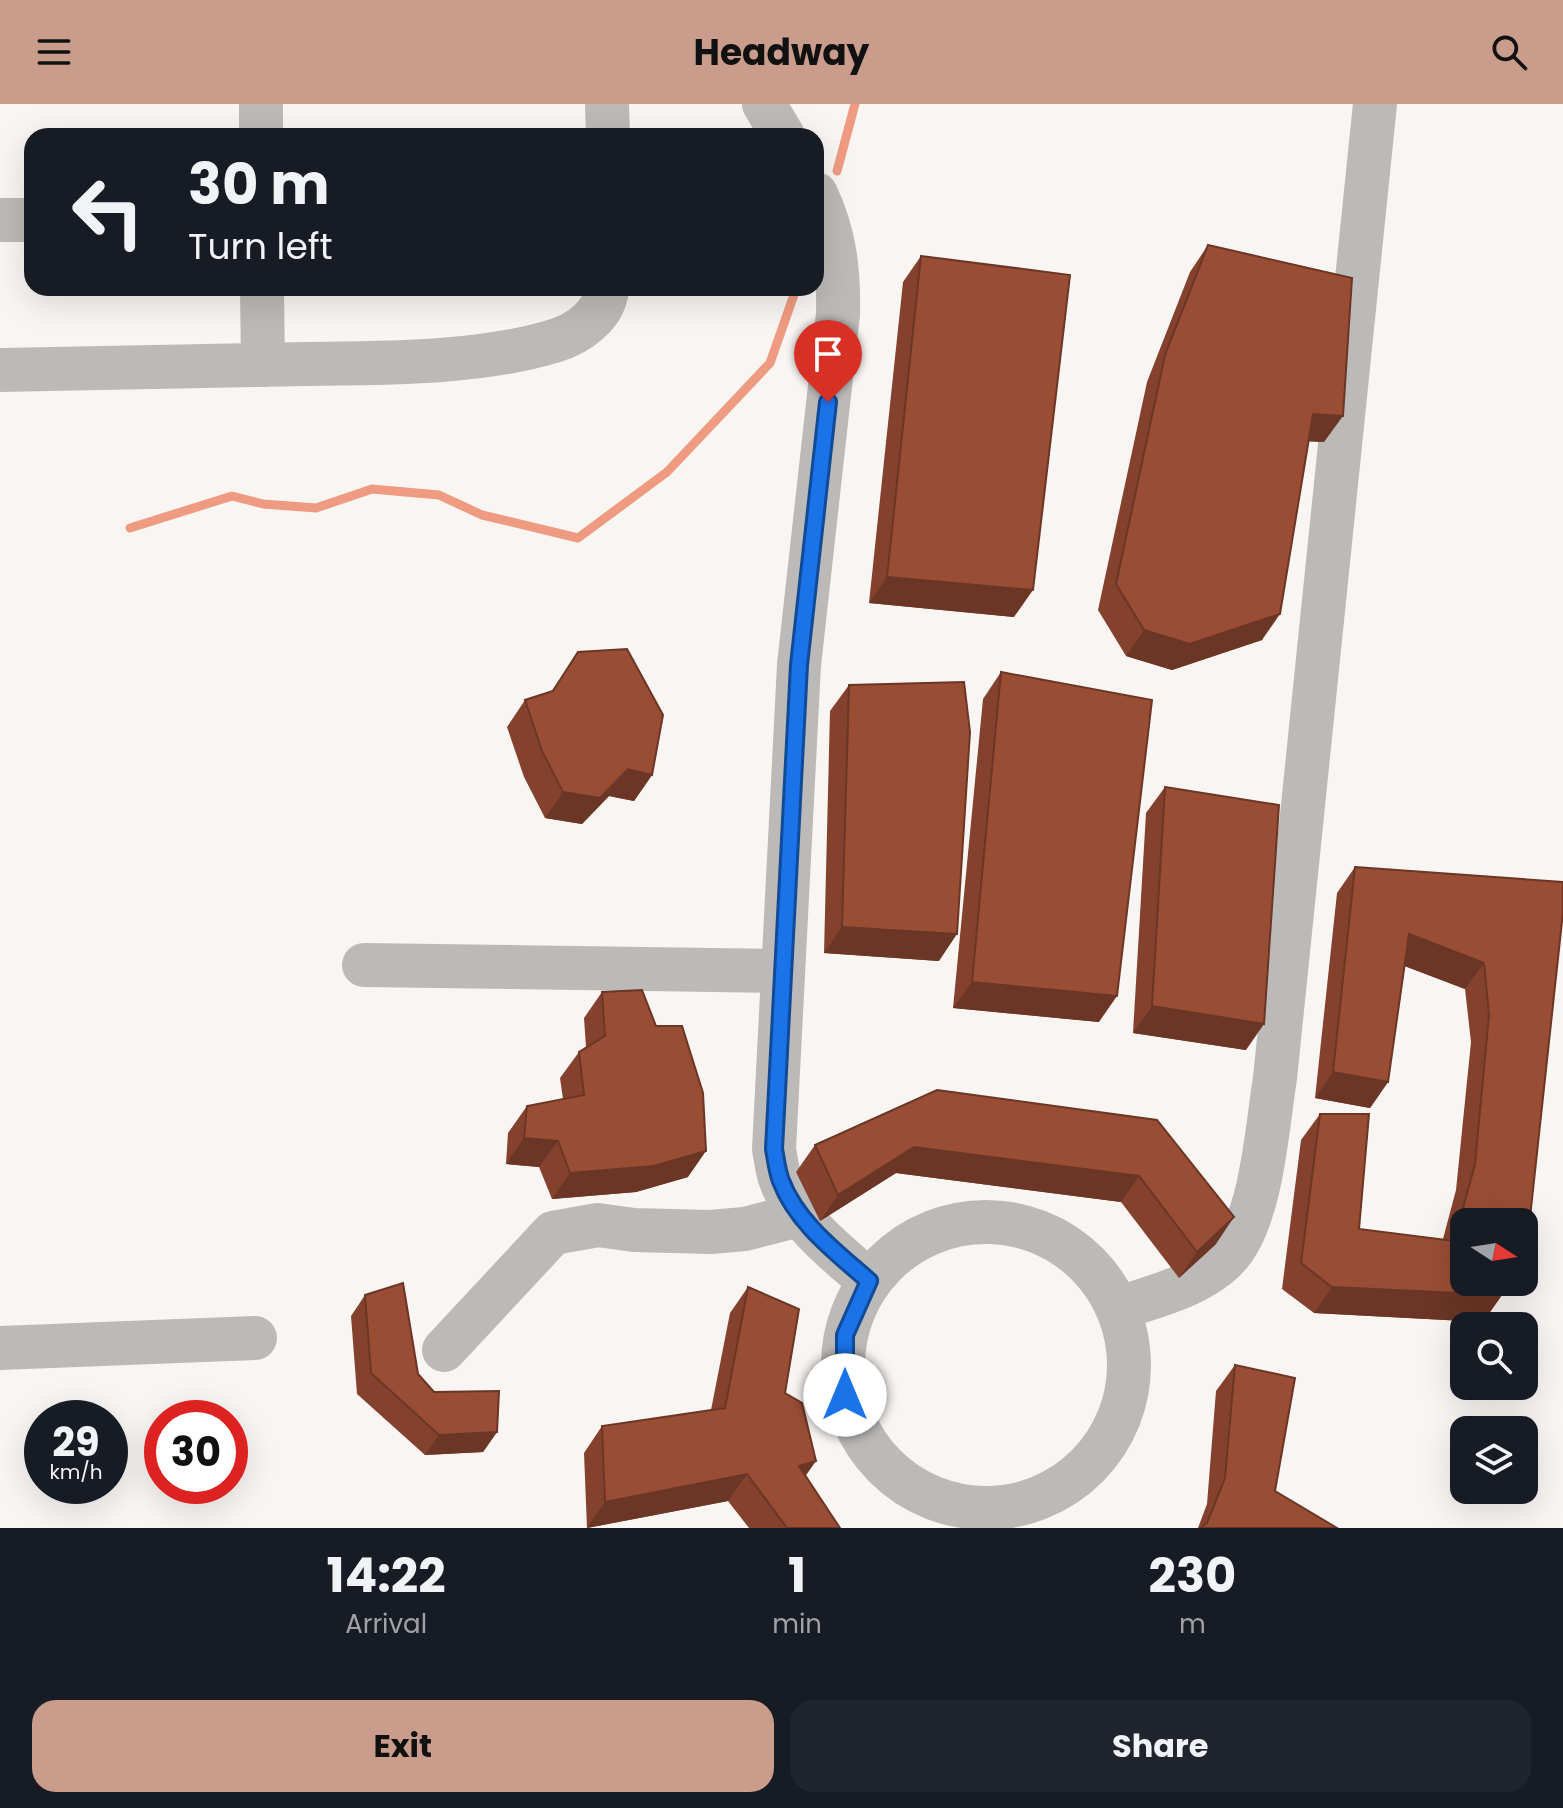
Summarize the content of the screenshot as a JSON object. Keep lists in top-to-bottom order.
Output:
{
  "north": "right",
  "page": {
    "header": "Headway",
    "turn": ["30 m", "Turn left"],
    "speed": "29 km/h",
    "limit": "30",
    "eta": [
      "14:22",
      "Arrival",
      "1",
      "min",
      "230",
      "m"
    ],
    "buttons": ["Exit", "Share"]
  }
}
